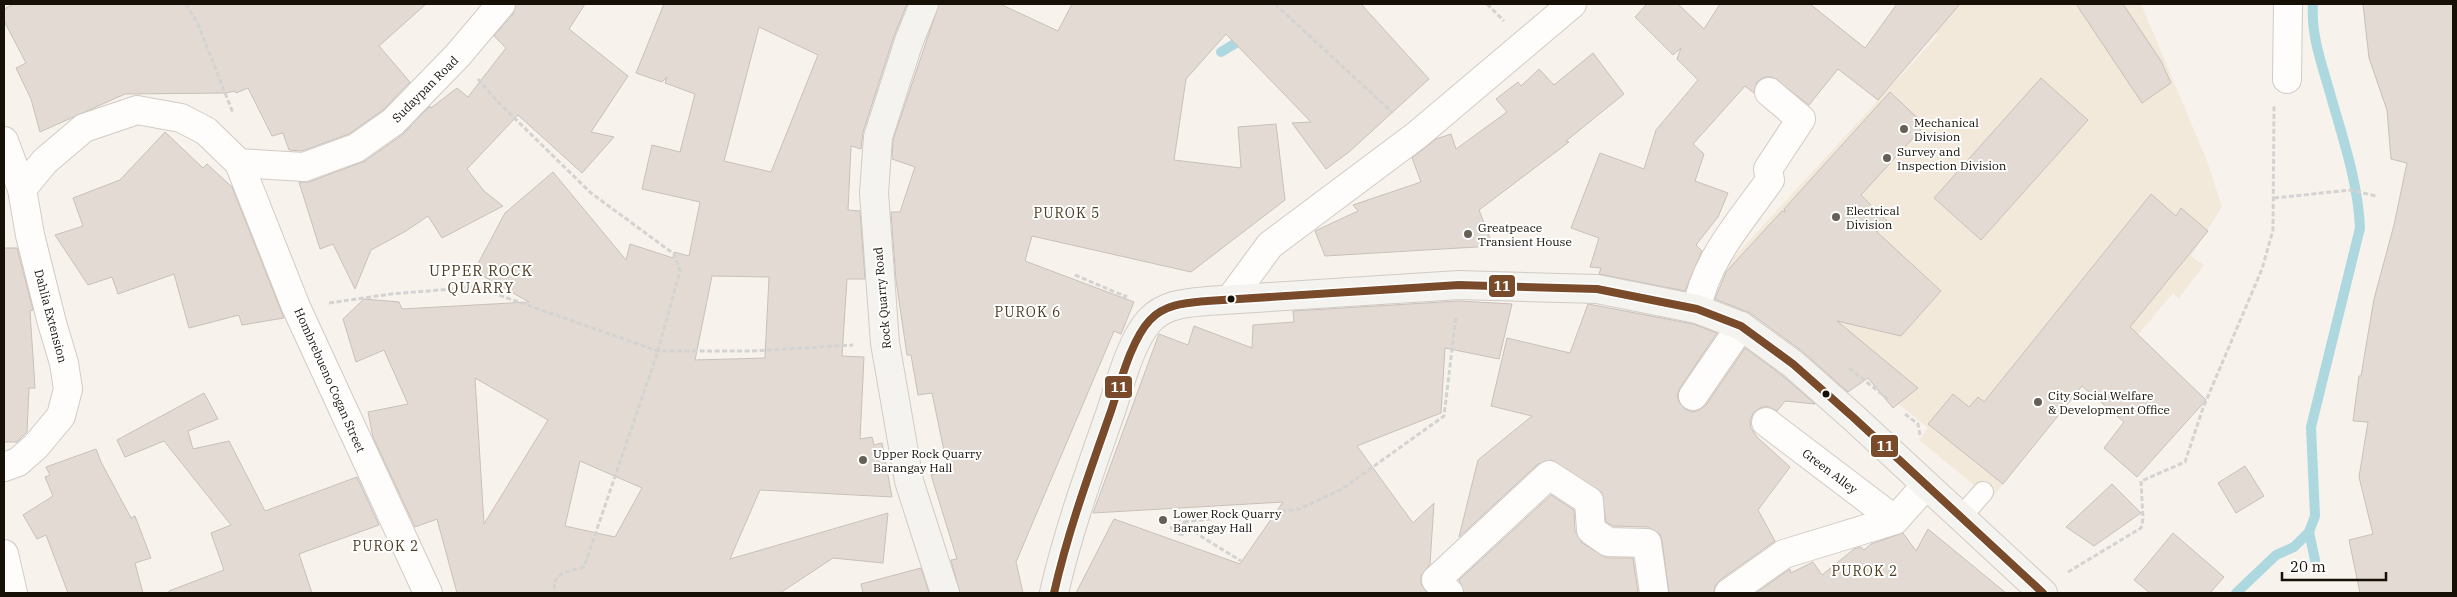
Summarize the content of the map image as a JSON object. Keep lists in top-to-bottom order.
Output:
{
  "streets": {
    "street": [
      "Sudaypan Road",
      "Rock Quarry Road",
      "Dahlia Extension",
      "Hombrebueno Cogan Street",
      "Green Alley"
    ]
  },
  "crossings": [
    ["Sudaypan Road", "Hombrebueno Cogan Street"]
  ],
  "districts": [
    "PUROK 5",
    "UPPER ROCK QUARRY",
    "PUROK 6",
    "PUROK 2",
    "PUROK 2"
  ],
  "places": [
    "Mechanical Division",
    "Survey and Inspection Division",
    "Electrical Division",
    "Greatpeace Transient House",
    "City Social Welfare & Development Office",
    "Upper Rock Quarry Barangay Hall",
    "Lower Rock Quarry Barangay Hall"
  ],
  "lines": ["transit line 11"],
  "scale_bar": "20 m"
}
